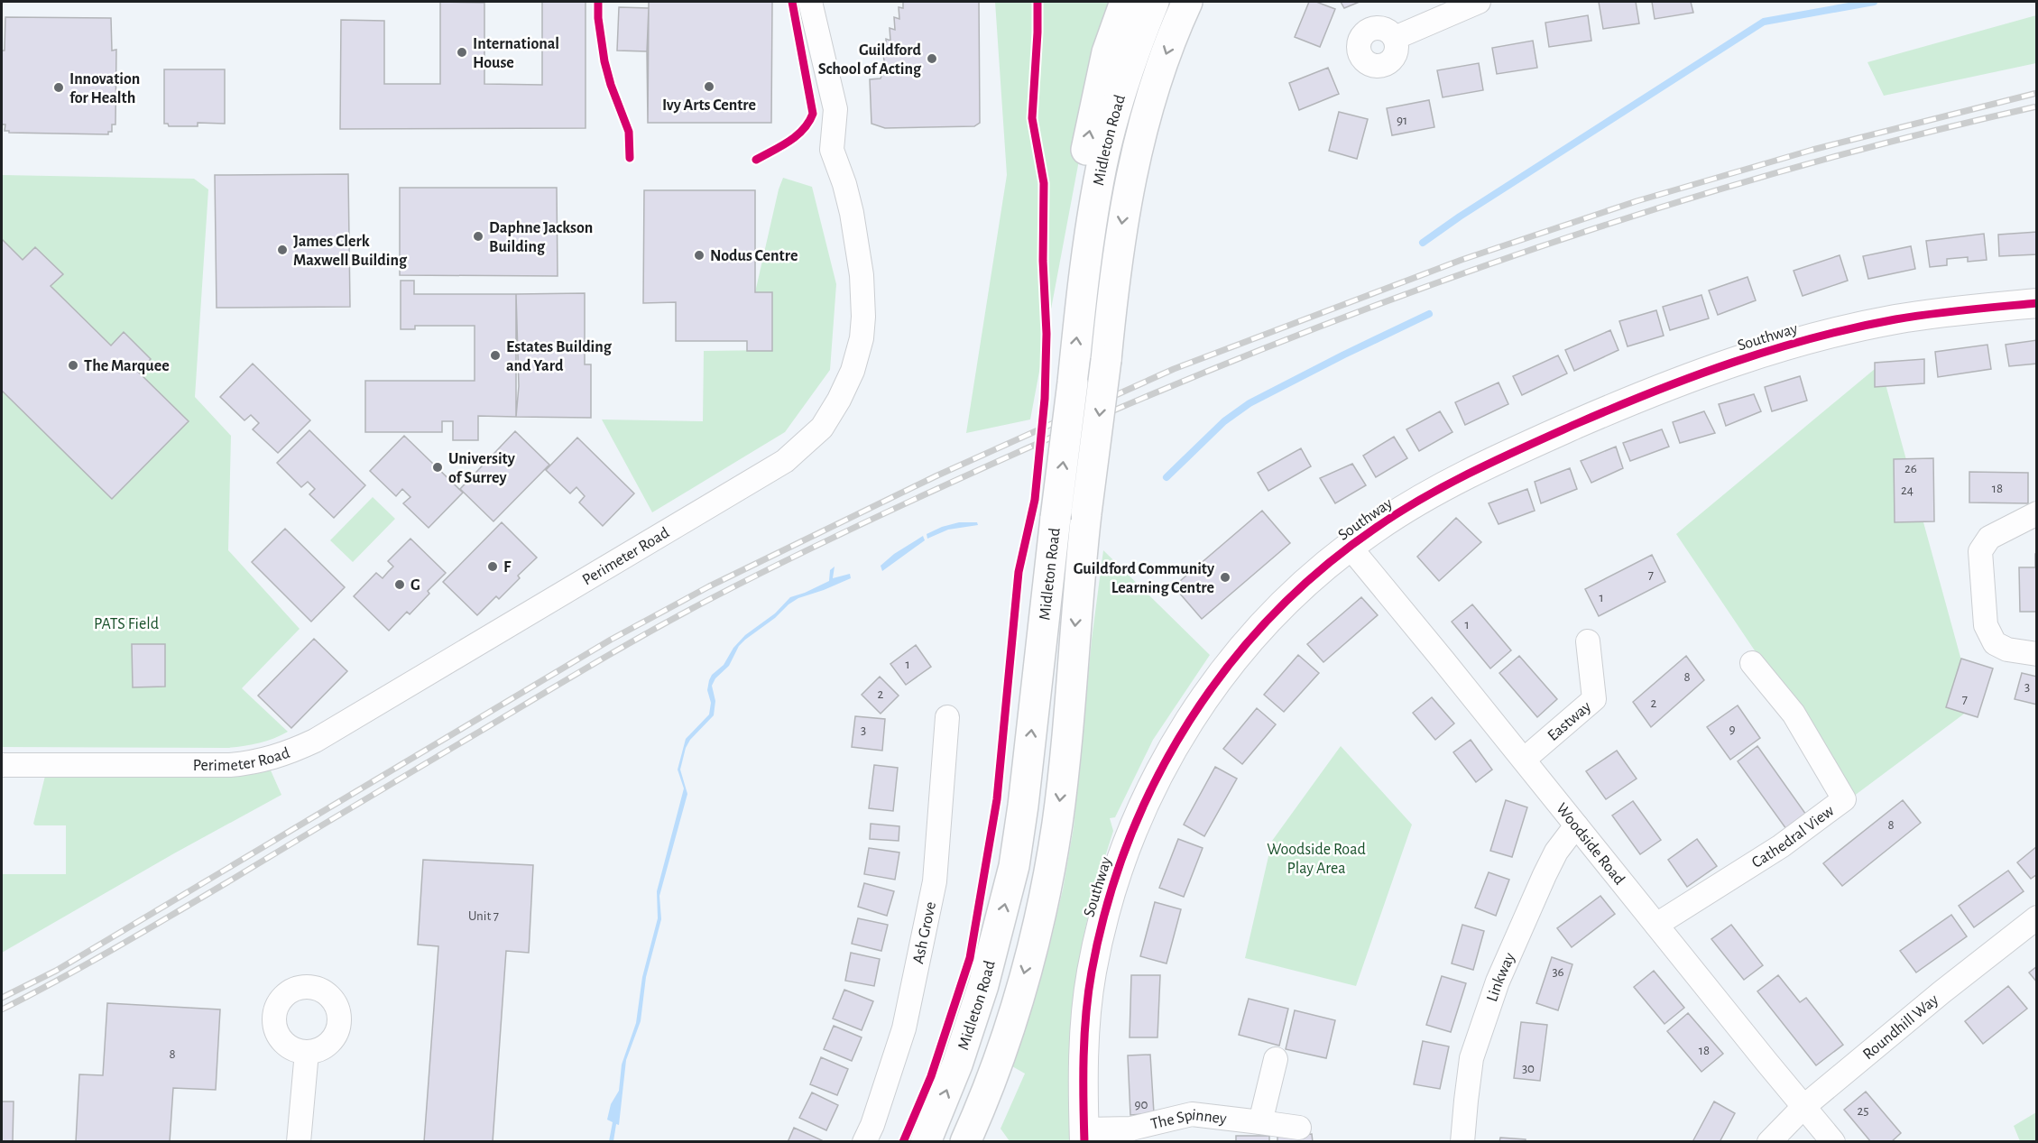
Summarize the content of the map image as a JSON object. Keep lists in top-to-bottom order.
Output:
{
  "streets": {
    "highway": ["Midleton Road"],
    "street": [
      "Southway",
      "Perimeter Road",
      "Eastway",
      "Cathedral View",
      "Woodside Road",
      "Ash Grove",
      "Linkway",
      "Roundhill Way",
      "The Spinney"
    ]
  },
  "crossings": [
    ["Southway", "Woodside Road"],
    ["Southway", "The Spinney"],
    ["Eastway", "Woodside Road"],
    ["Cathedral View", "Woodside Road"],
    ["Woodside Road", "Linkway"],
    ["Woodside Road", "Roundhill Way"]
  ],
  "parks": ["PATS Field", "Woodside Road Play Area"],
  "places": [
    "International House",
    "Guildford School of Acting",
    "Ivy Arts Centre",
    "Innovation for Health",
    "Daphne Jackson Building",
    "James Clerk Maxwell Building",
    "Nodus Centre",
    "Estates Building and Yard",
    "The Marquee",
    "University of Surrey",
    "F",
    "Guildford Community Learning Centre",
    "G"
  ],
  "house_numbers": [
    "91",
    "26",
    "18",
    "24",
    "7",
    "1",
    "1",
    "1",
    "8",
    "3",
    "2",
    "7",
    "2",
    "9",
    "3",
    "8",
    "Unit 7",
    "36",
    "18",
    "8",
    "30",
    "90",
    "25"
  ]
}
